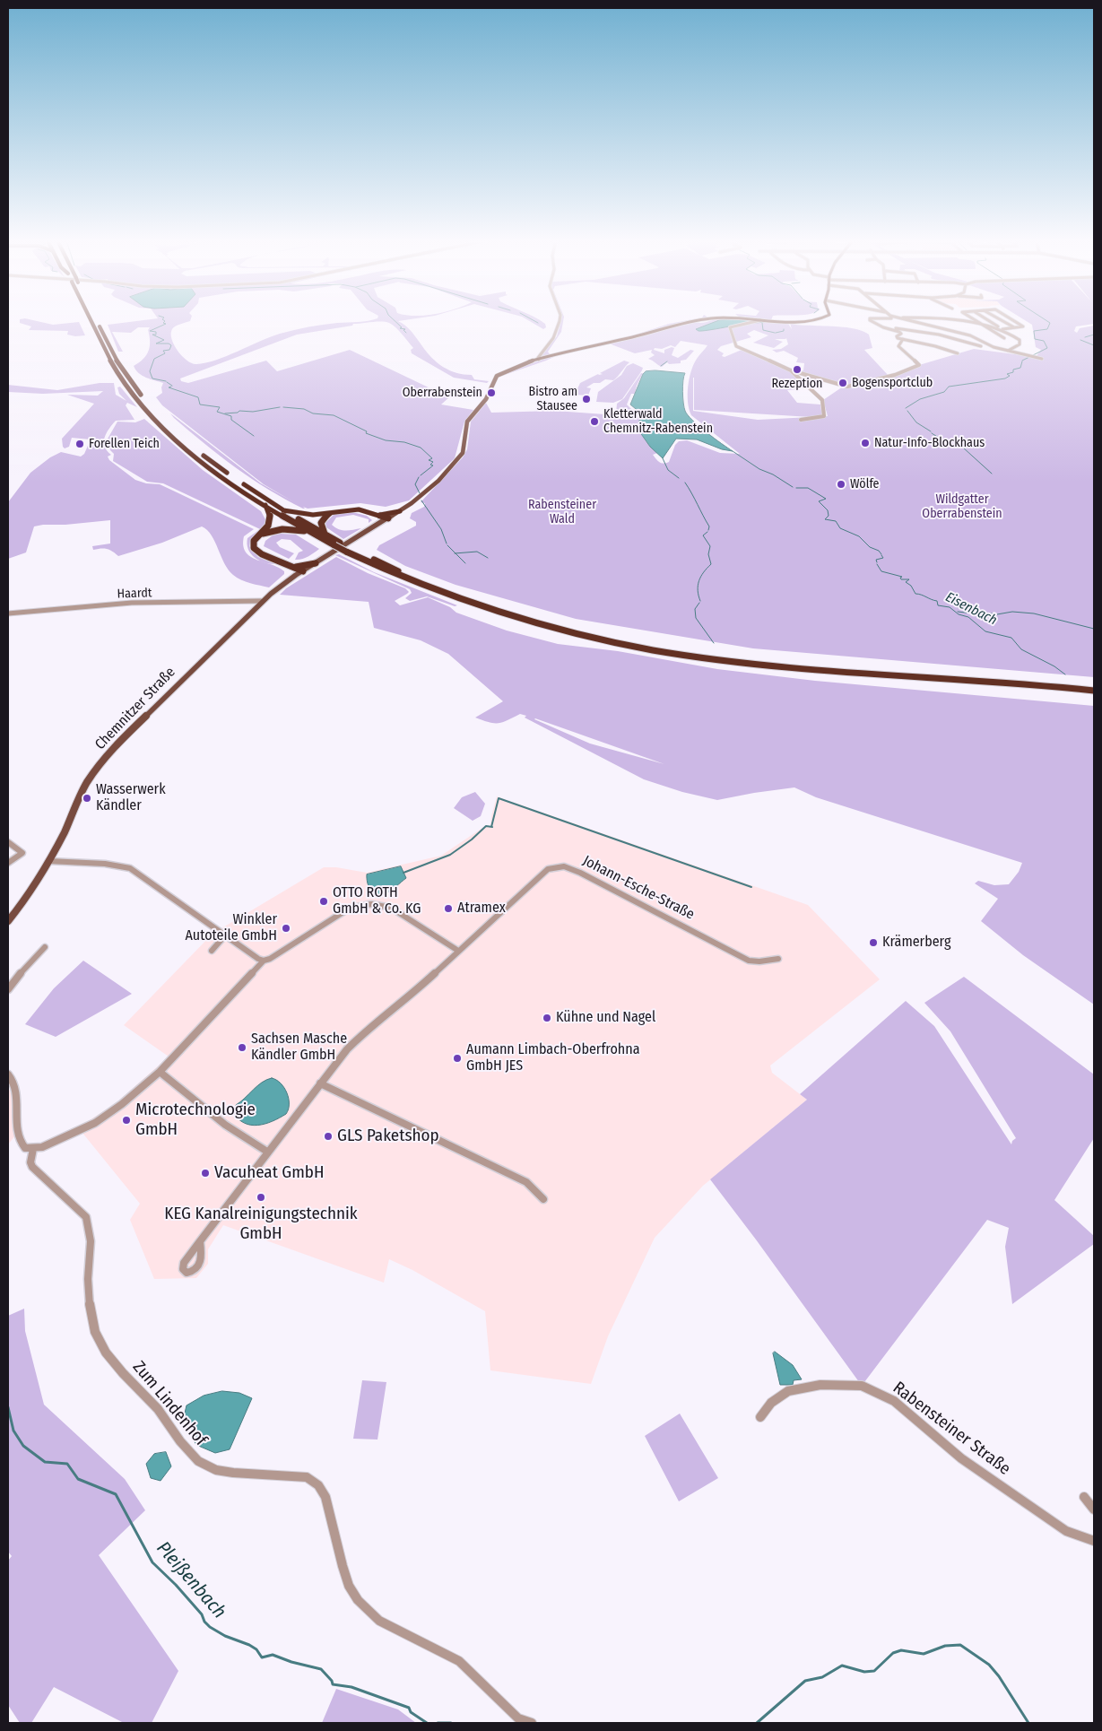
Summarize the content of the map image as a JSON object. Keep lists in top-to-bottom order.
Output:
{
  "streets": {
    "main road": ["Chemnitzer Straße"],
    "street": [
      "Haardt",
      "Johann-Esche-Straße",
      "Zum Lindenhof",
      "Rabensteiner Straße"
    ]
  },
  "crossings": [
    ["Haardt", "Chemnitzer Straße"]
  ],
  "water": ["Eisenbach", "Pleißenbach"],
  "parks": ["Wildgatter Oberrabenstein", "Rabensteiner Wald"],
  "places": [
    "Rezeption",
    "Bogensportclub",
    "Oberrabenstein",
    "Bistro am Stausee",
    "Kletterwald Chemnitz-Rabenstein",
    "Natur-Info-Blockhaus",
    "Forellen Teich",
    "Wölfe",
    "Wasserwerk Kändler",
    "OTTO ROTH GmbH & Co. KG",
    "Atramex",
    "Winkler Autoteile GmbH",
    "Krämerberg",
    "Kühne und Nagel",
    "Sachsen Masche Kändler GmbH",
    "Aumann Limbach-Oberfrohna GmbH JES",
    "Microtechnologie GmbH",
    "GLS Paketshop",
    "Vacuheat GmbH",
    "KEG Kanalreinigungstechnik GmbH"
  ]
}
